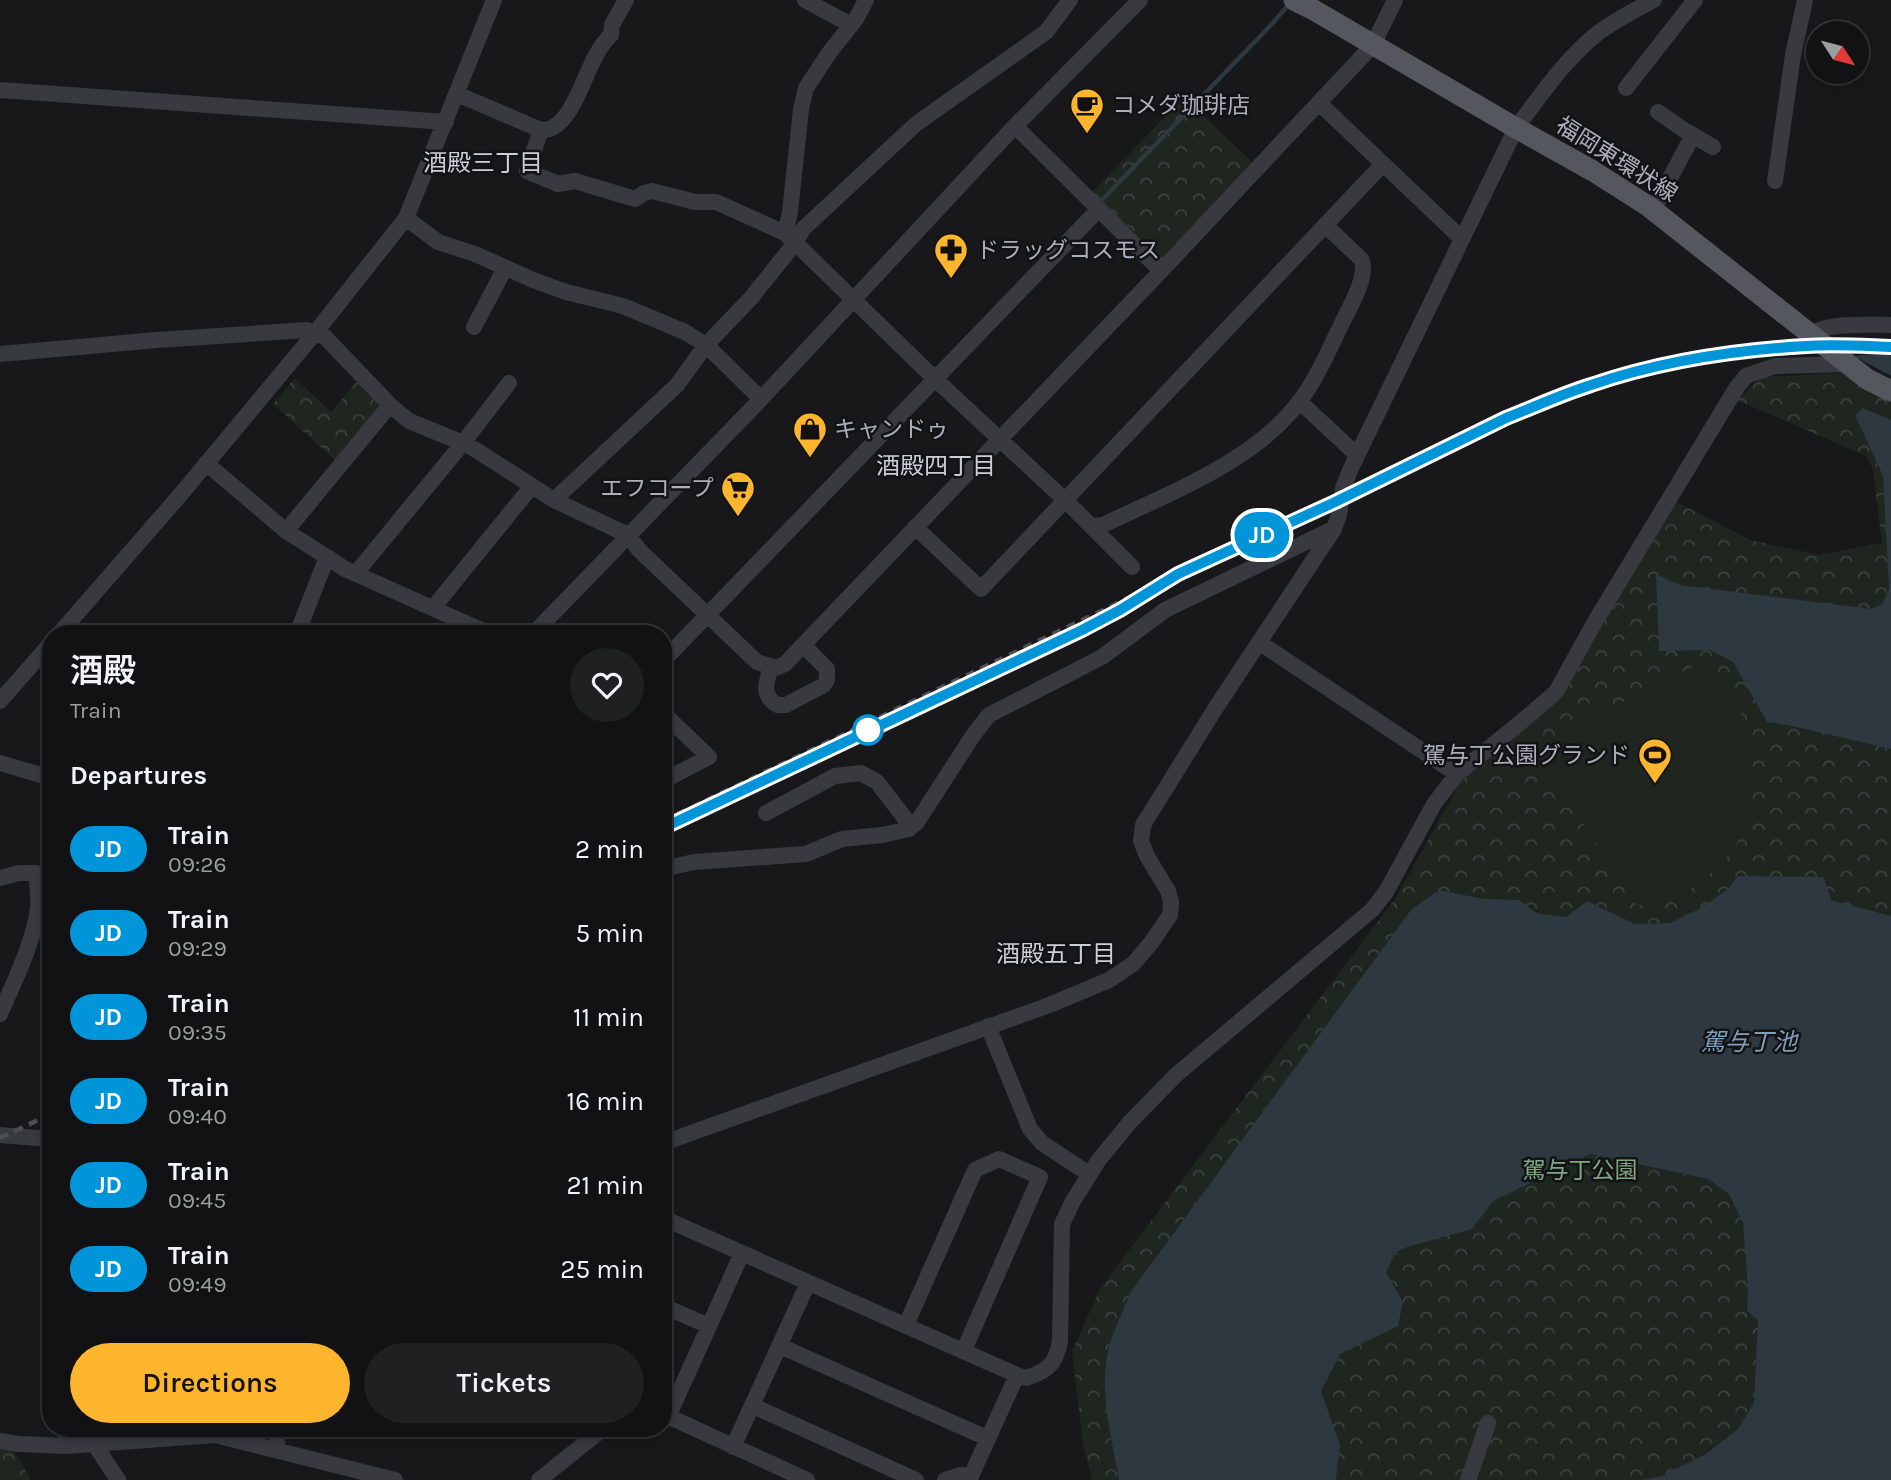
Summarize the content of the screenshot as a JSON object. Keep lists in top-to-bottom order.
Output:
{
  "streets": {
    "main road": ["福岡東環状線"]
  },
  "districts": ["酒殿三丁目", "酒殿四丁目", "酒殿五丁目"],
  "water": ["駕与丁池"],
  "parks": ["駕与丁公園"],
  "places": {
    "cafe": ["コメダ珈琲店"],
    "pharmacy": ["ドラッグコスモス"],
    "shop": ["キャンドゥ"],
    "supermarket": ["エフコープ"],
    "sports": ["駕与丁公園グランド"]
  },
  "north": "bottom right",
  "page": {
    "on_map": "JD",
    "heading": [
      ["酒殿", "Train"],
      "Departures"
    ],
    "list": [
      {
        "mark": "JD",
        "name": "Train",
        "note": "09:26",
        "value": "2 min"
      },
      {
        "mark": "JD",
        "name": "Train",
        "note": "09:29",
        "value": "5 min"
      },
      {
        "mark": "JD",
        "name": "Train",
        "note": "09:35",
        "value": "11 min"
      },
      {
        "mark": "JD",
        "name": "Train",
        "note": "09:40",
        "value": "16 min"
      },
      {
        "mark": "JD",
        "name": "Train",
        "note": "09:45",
        "value": "21 min"
      },
      {
        "mark": "JD",
        "name": "Train",
        "note": "09:49",
        "value": "25 min"
      }
    ],
    "buttons": ["Directions", "Tickets"]
  }
}
